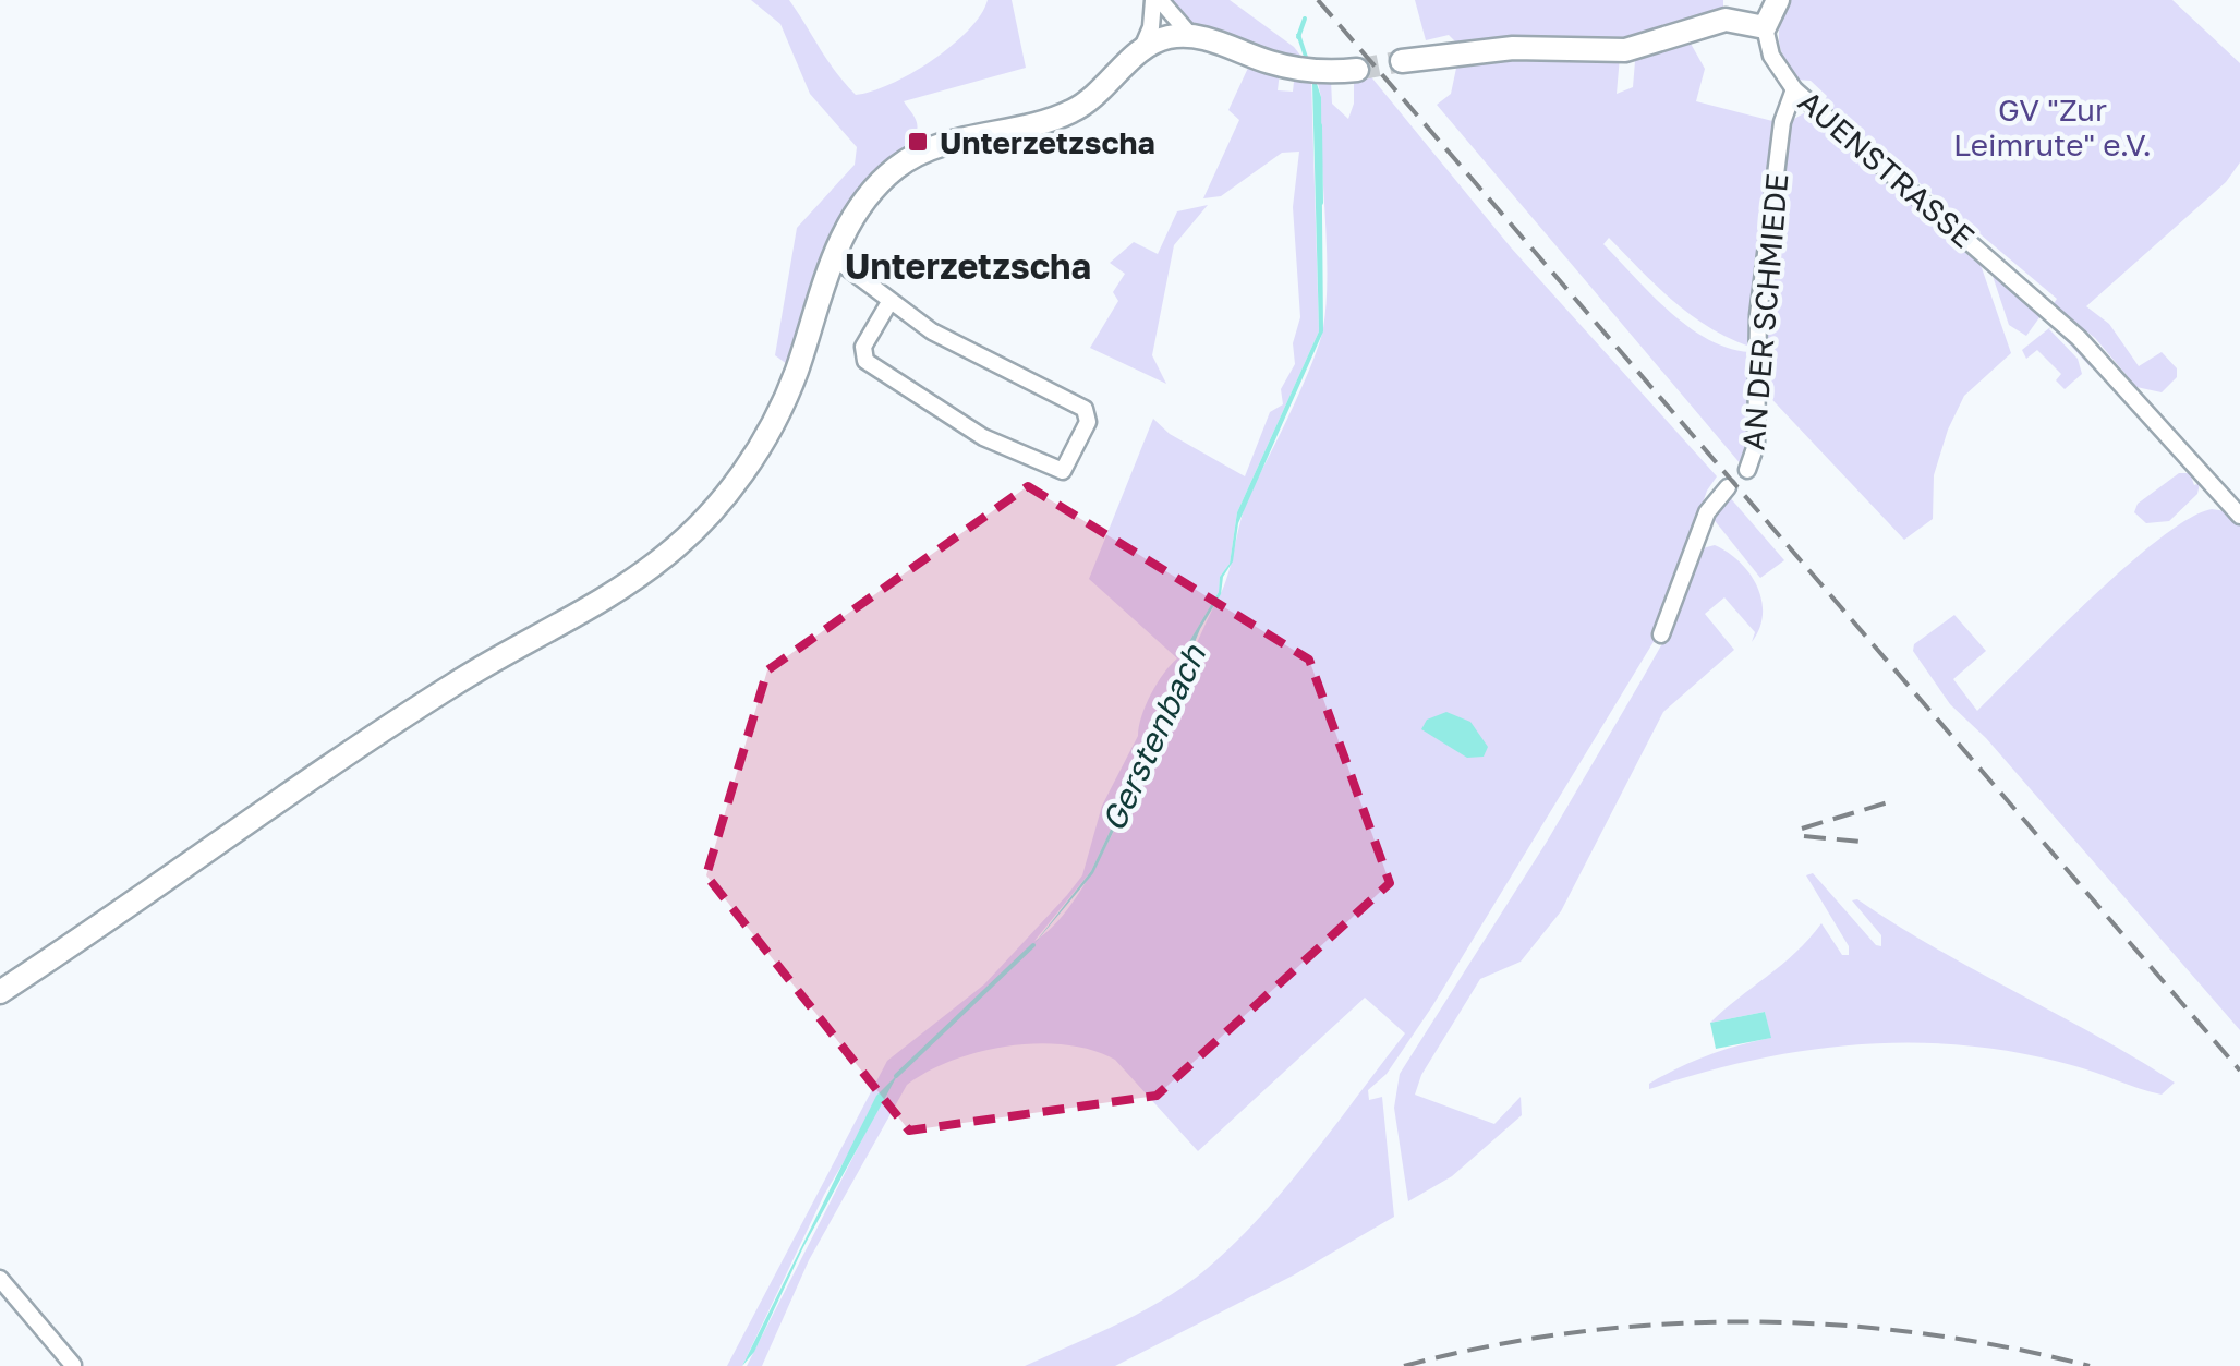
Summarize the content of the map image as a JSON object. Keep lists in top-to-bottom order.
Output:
{
  "streets": {
    "street": ["AUENSTRASSE", "AN DER SCHMIEDE"]
  },
  "crossings": [
    ["AUENSTRASSE", "AN DER SCHMIEDE"]
  ],
  "districts": ["Unterzetzscha"],
  "water": ["Gerstenbach"],
  "parks": ["GV \"Zur Leimrute\" e.V."],
  "places": {
    "transit": ["Unterzetzscha"]
  }
}
